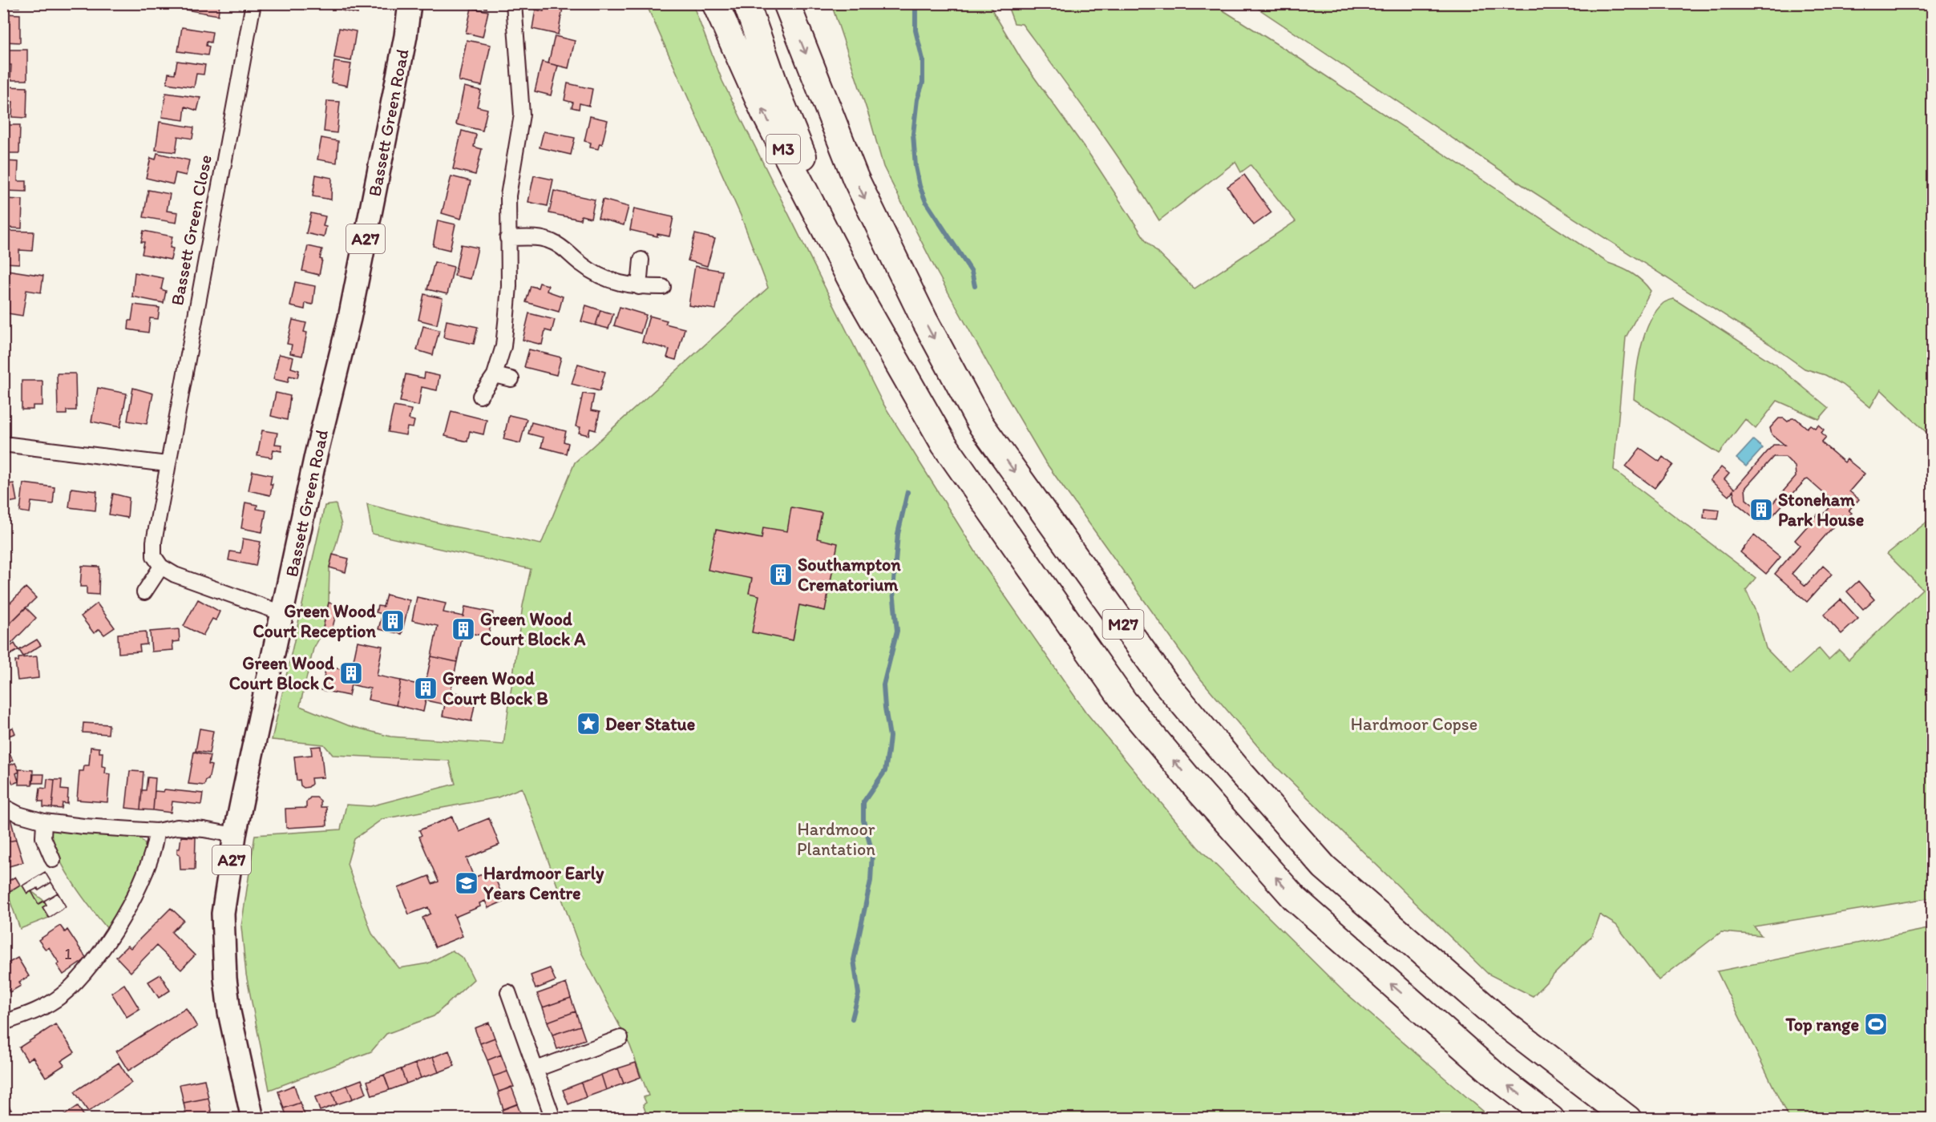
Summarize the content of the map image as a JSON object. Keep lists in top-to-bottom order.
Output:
{
  "streets": {
    "highway": ["M3", "M27"],
    "main road": ["Bassett Green Road", "A27"],
    "street": ["Bassett Green Close"]
  },
  "crossings": [
    ["M3", "M27"]
  ],
  "parks": ["Hardmoor Copse", "Hardmoor Plantation"],
  "places": {
    "building": [
      "Stoneham Park House",
      "Southampton Crematorium",
      "Green Wood Court Reception",
      "Green Wood Court Block A",
      "Green Wood Court Block C",
      "Green Wood Court Block B"
    ],
    "place": ["Deer Statue"],
    "school or university": ["Hardmoor Early Years Centre"],
    "sports": ["Top range"]
  },
  "house_numbers": ["1"]
}
